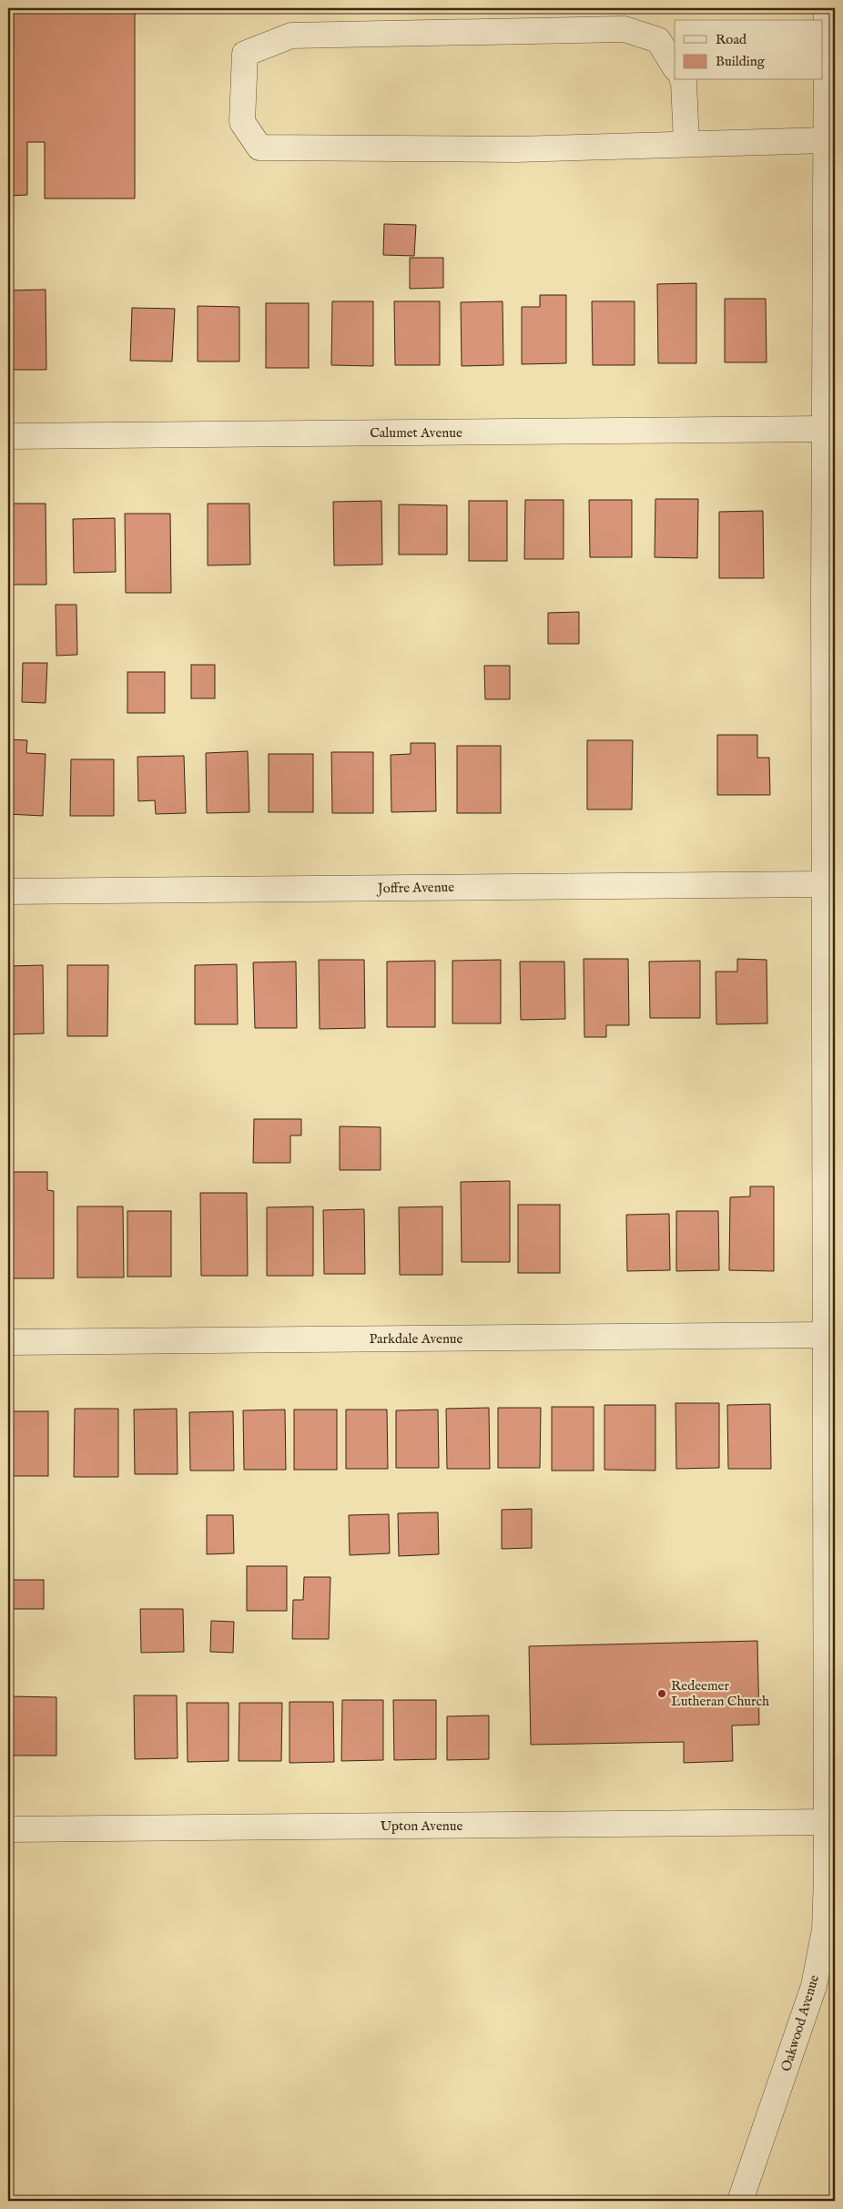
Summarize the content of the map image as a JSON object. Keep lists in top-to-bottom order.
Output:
{
  "streets": {
    "street": [
      "Calumet Avenue",
      "Joffre Avenue",
      "Parkdale Avenue",
      "Upton Avenue",
      "Oakwood Avenue"
    ]
  },
  "crossings": [
    ["Calumet Avenue", "Oakwood Avenue"],
    ["Joffre Avenue", "Oakwood Avenue"],
    ["Parkdale Avenue", "Oakwood Avenue"],
    ["Upton Avenue", "Oakwood Avenue"]
  ],
  "places": ["Redeemer Lutheran Church"],
  "legend": ["Road", "Building"]
}
